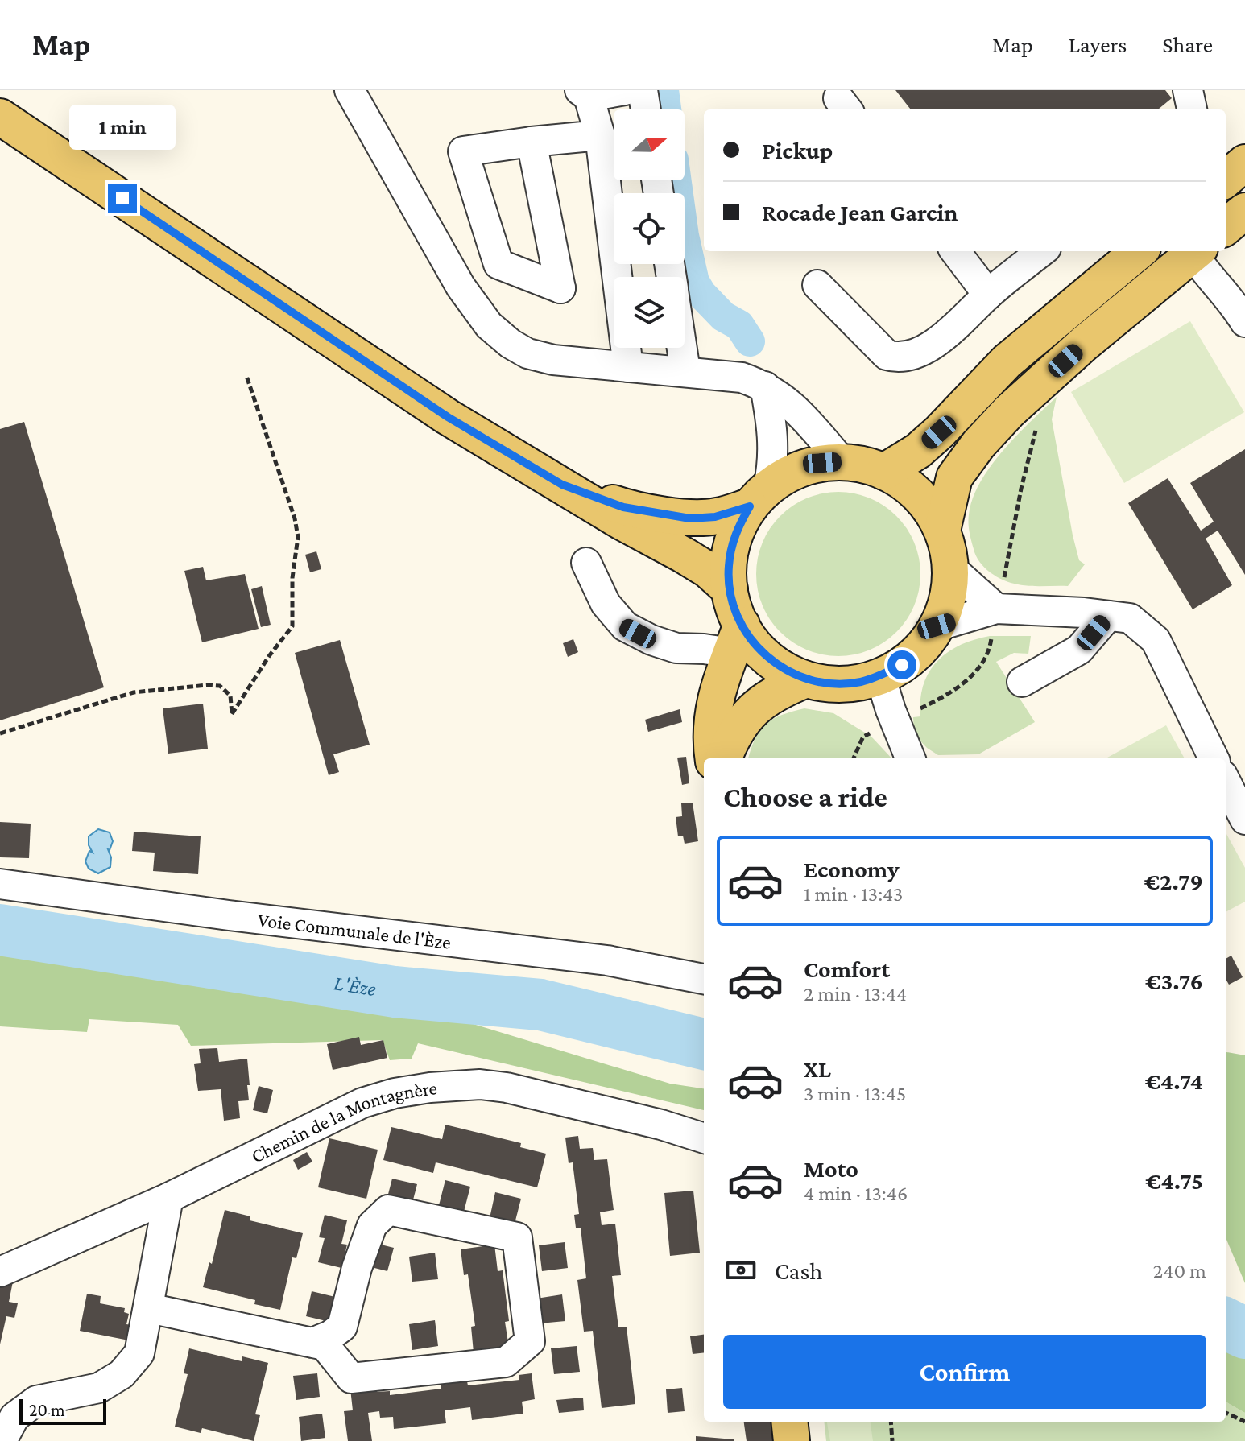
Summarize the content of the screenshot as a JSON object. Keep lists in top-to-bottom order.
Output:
{
  "streets": {
    "street": ["Voie Communale de l'Èze", "Chemin de la Montagnère"]
  },
  "water": ["L'Èze"],
  "scale_bar": "20 m",
  "north": "right",
  "page": {
    "header": "Map",
    "nav": ["Map", "Layers", "Share"],
    "bubble": "1 min",
    "banner": ["Pickup", "Rocade Jean Garcin"],
    "heading": "Choose a ride",
    "list": [
      {
        "name": "Economy",
        "note": "1 min · 13:43",
        "value": "€2.79"
      },
      {
        "name": "Comfort",
        "note": "2 min · 13:44",
        "value": "€3.76"
      },
      {
        "name": "XL",
        "note": "3 min · 13:45",
        "value": "€4.74"
      },
      {
        "name": "Moto",
        "note": "4 min · 13:46",
        "value": "€4.75"
      }
    ],
    "pay": ["Cash", "240 m"],
    "buttons": "Confirm",
    "scale": "20 m"
  }
}
